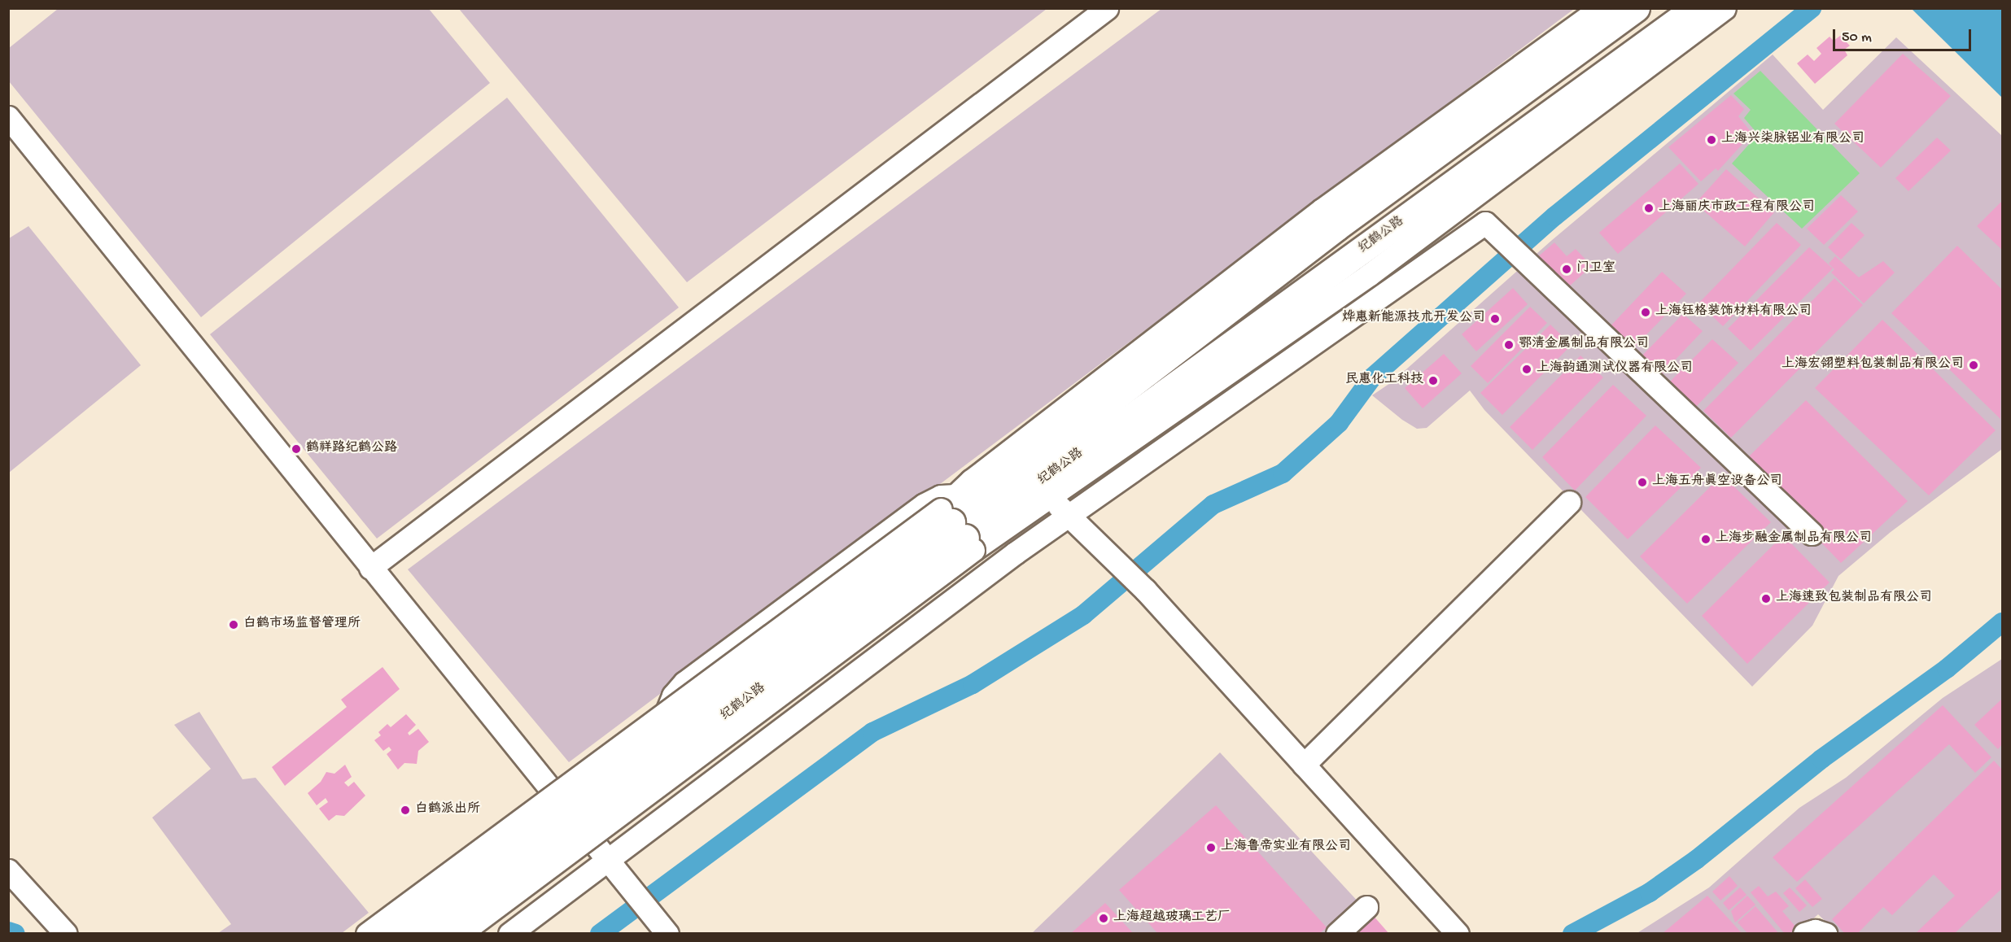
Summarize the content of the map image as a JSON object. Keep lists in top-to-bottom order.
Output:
{
  "streets": {
    "main road": ["纪鹤公路"]
  },
  "places": [
    "上海兴柒脉铝业有限公司",
    "上海丽庆市政工程有限公司",
    "门卫室",
    "上海钰格装饰材料有限公司",
    "烨惠新能源技术开发公司",
    "鄂清金属制品有限公司",
    "上海宏翎塑料包装制品有限公司",
    "上海韵通测试仪器有限公司",
    "民惠化工科技",
    "鹤祥路纪鹤公路",
    "上海五舟真空设备公司",
    "上海步融金属制品有限公司",
    "上海速致包装制品有限公司",
    "白鹤市场监督管理所",
    "白鹤派出所",
    "上海鲁帝实业有限公司",
    "上海超越玻璃工艺厂"
  ],
  "scale_bar": "50 m"
}
